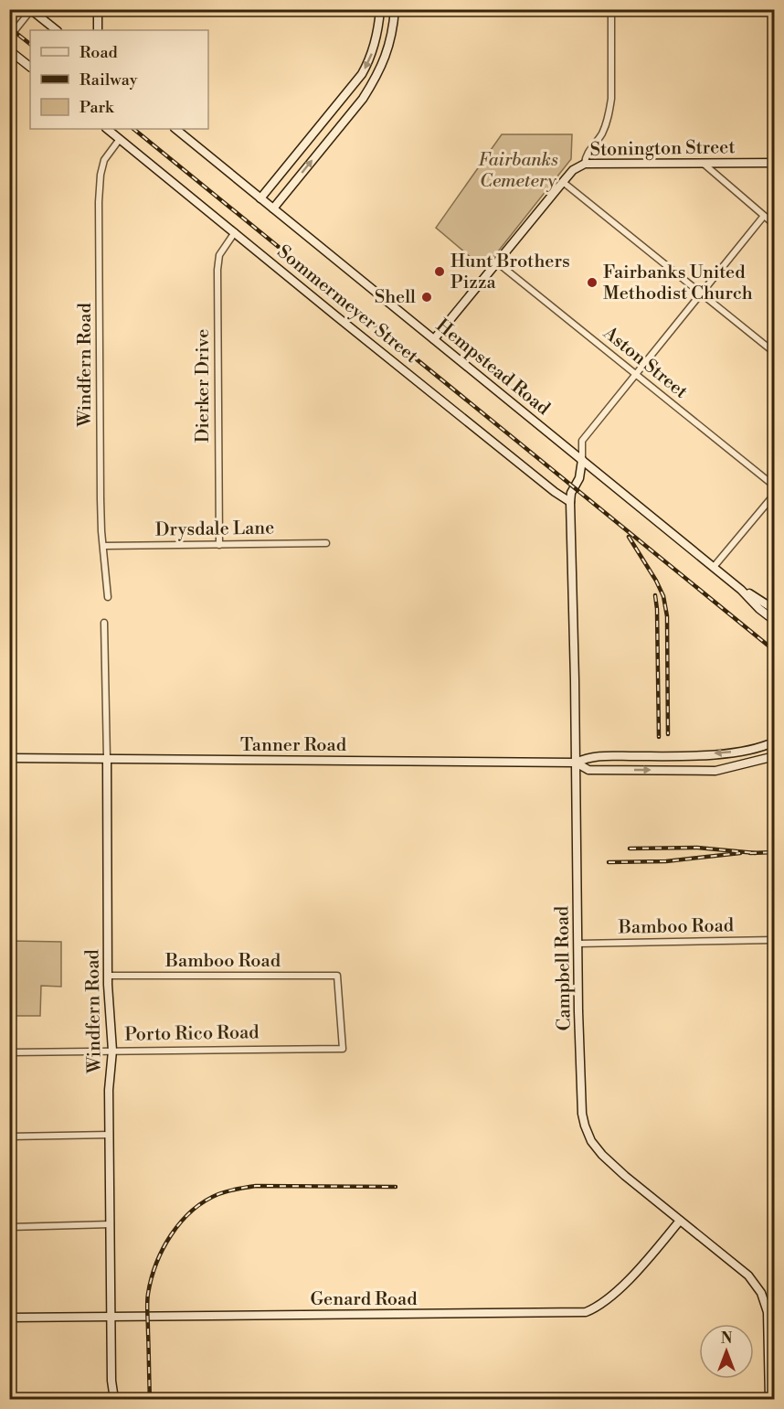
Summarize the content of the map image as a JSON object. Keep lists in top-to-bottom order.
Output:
{
  "streets": {
    "street": [
      "Stonington Street",
      "Sommermeyer Street",
      "Aston Street",
      "Windfern Road",
      "Hempstead Road",
      "Dierker Drive",
      "Drysdale Lane",
      "Tanner Road",
      "Bamboo Road",
      "Campbell Road",
      "Porto Rico Road",
      "Genard Road"
    ]
  },
  "crossings": [
    ["Stonington Street", "Aston Street"],
    ["Stonington Street", "Hempstead Road"],
    ["Sommermeyer Street", "Windfern Road"],
    ["Sommermeyer Street", "Dierker Drive"],
    ["Sommermeyer Street", "Campbell Road"],
    ["Windfern Road", "Drysdale Lane"],
    ["Windfern Road", "Tanner Road"],
    ["Windfern Road", "Bamboo Road"],
    ["Windfern Road", "Porto Rico Road"],
    ["Windfern Road", "Genard Road"],
    ["Hempstead Road", "Campbell Road"],
    ["Dierker Drive", "Drysdale Lane"],
    ["Tanner Road", "Campbell Road"],
    ["Bamboo Road", "Campbell Road"],
    ["Bamboo Road", "Porto Rico Road"],
    ["Campbell Road", "Genard Road"]
  ],
  "parks": ["Fairbanks Cemetery"],
  "places": ["Hunt Brothers Pizza", "Fairbanks United Methodist Church", "Shell"],
  "legend": ["Road", "Railway", "Park"],
  "north": "top"
}
